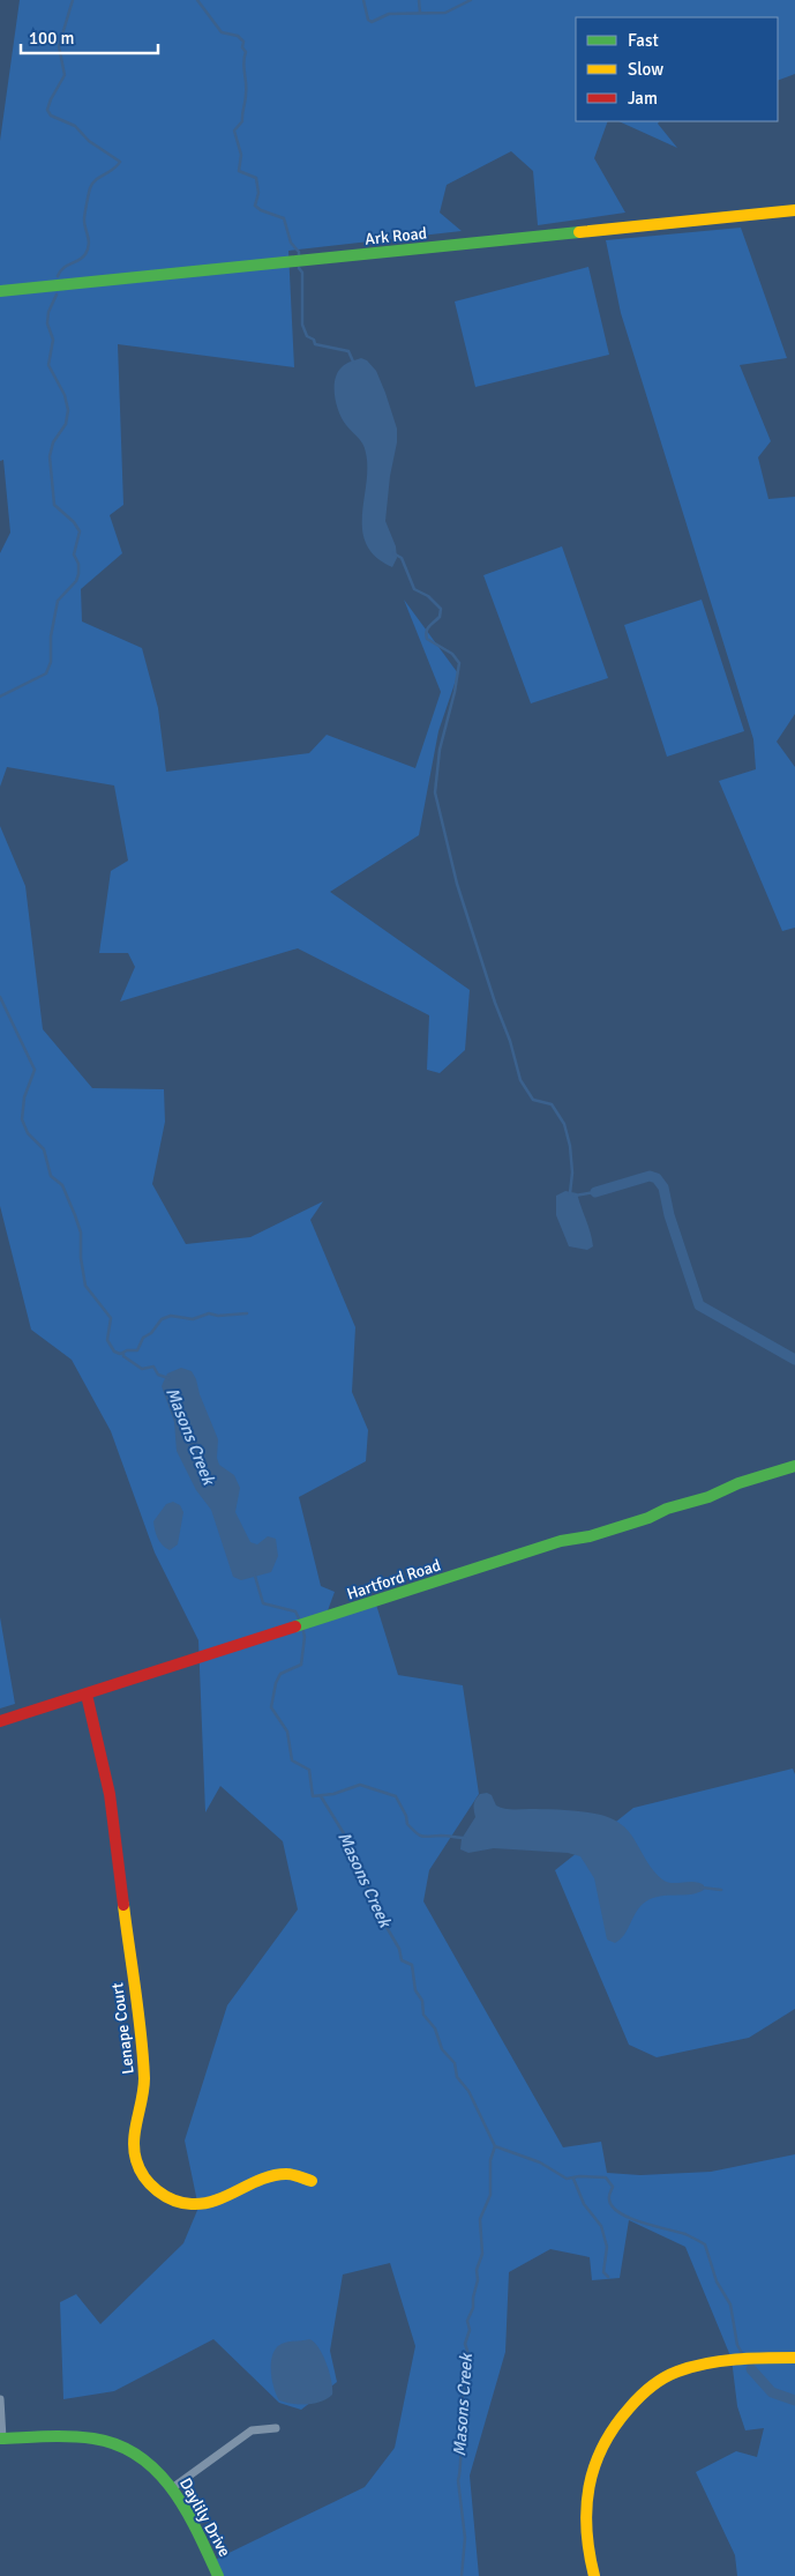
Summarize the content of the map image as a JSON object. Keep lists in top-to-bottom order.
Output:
{
  "streets": {
    "street": [
      "Ark Road",
      "Hartford Road",
      "Lenape Court",
      "Daylily Drive"
    ]
  },
  "crossings": [
    ["Hartford Road", "Lenape Court"]
  ],
  "water": ["Masons Creek"],
  "legend": ["Fast", "Slow", "Jam"],
  "scale_bar": "100 m"
}
